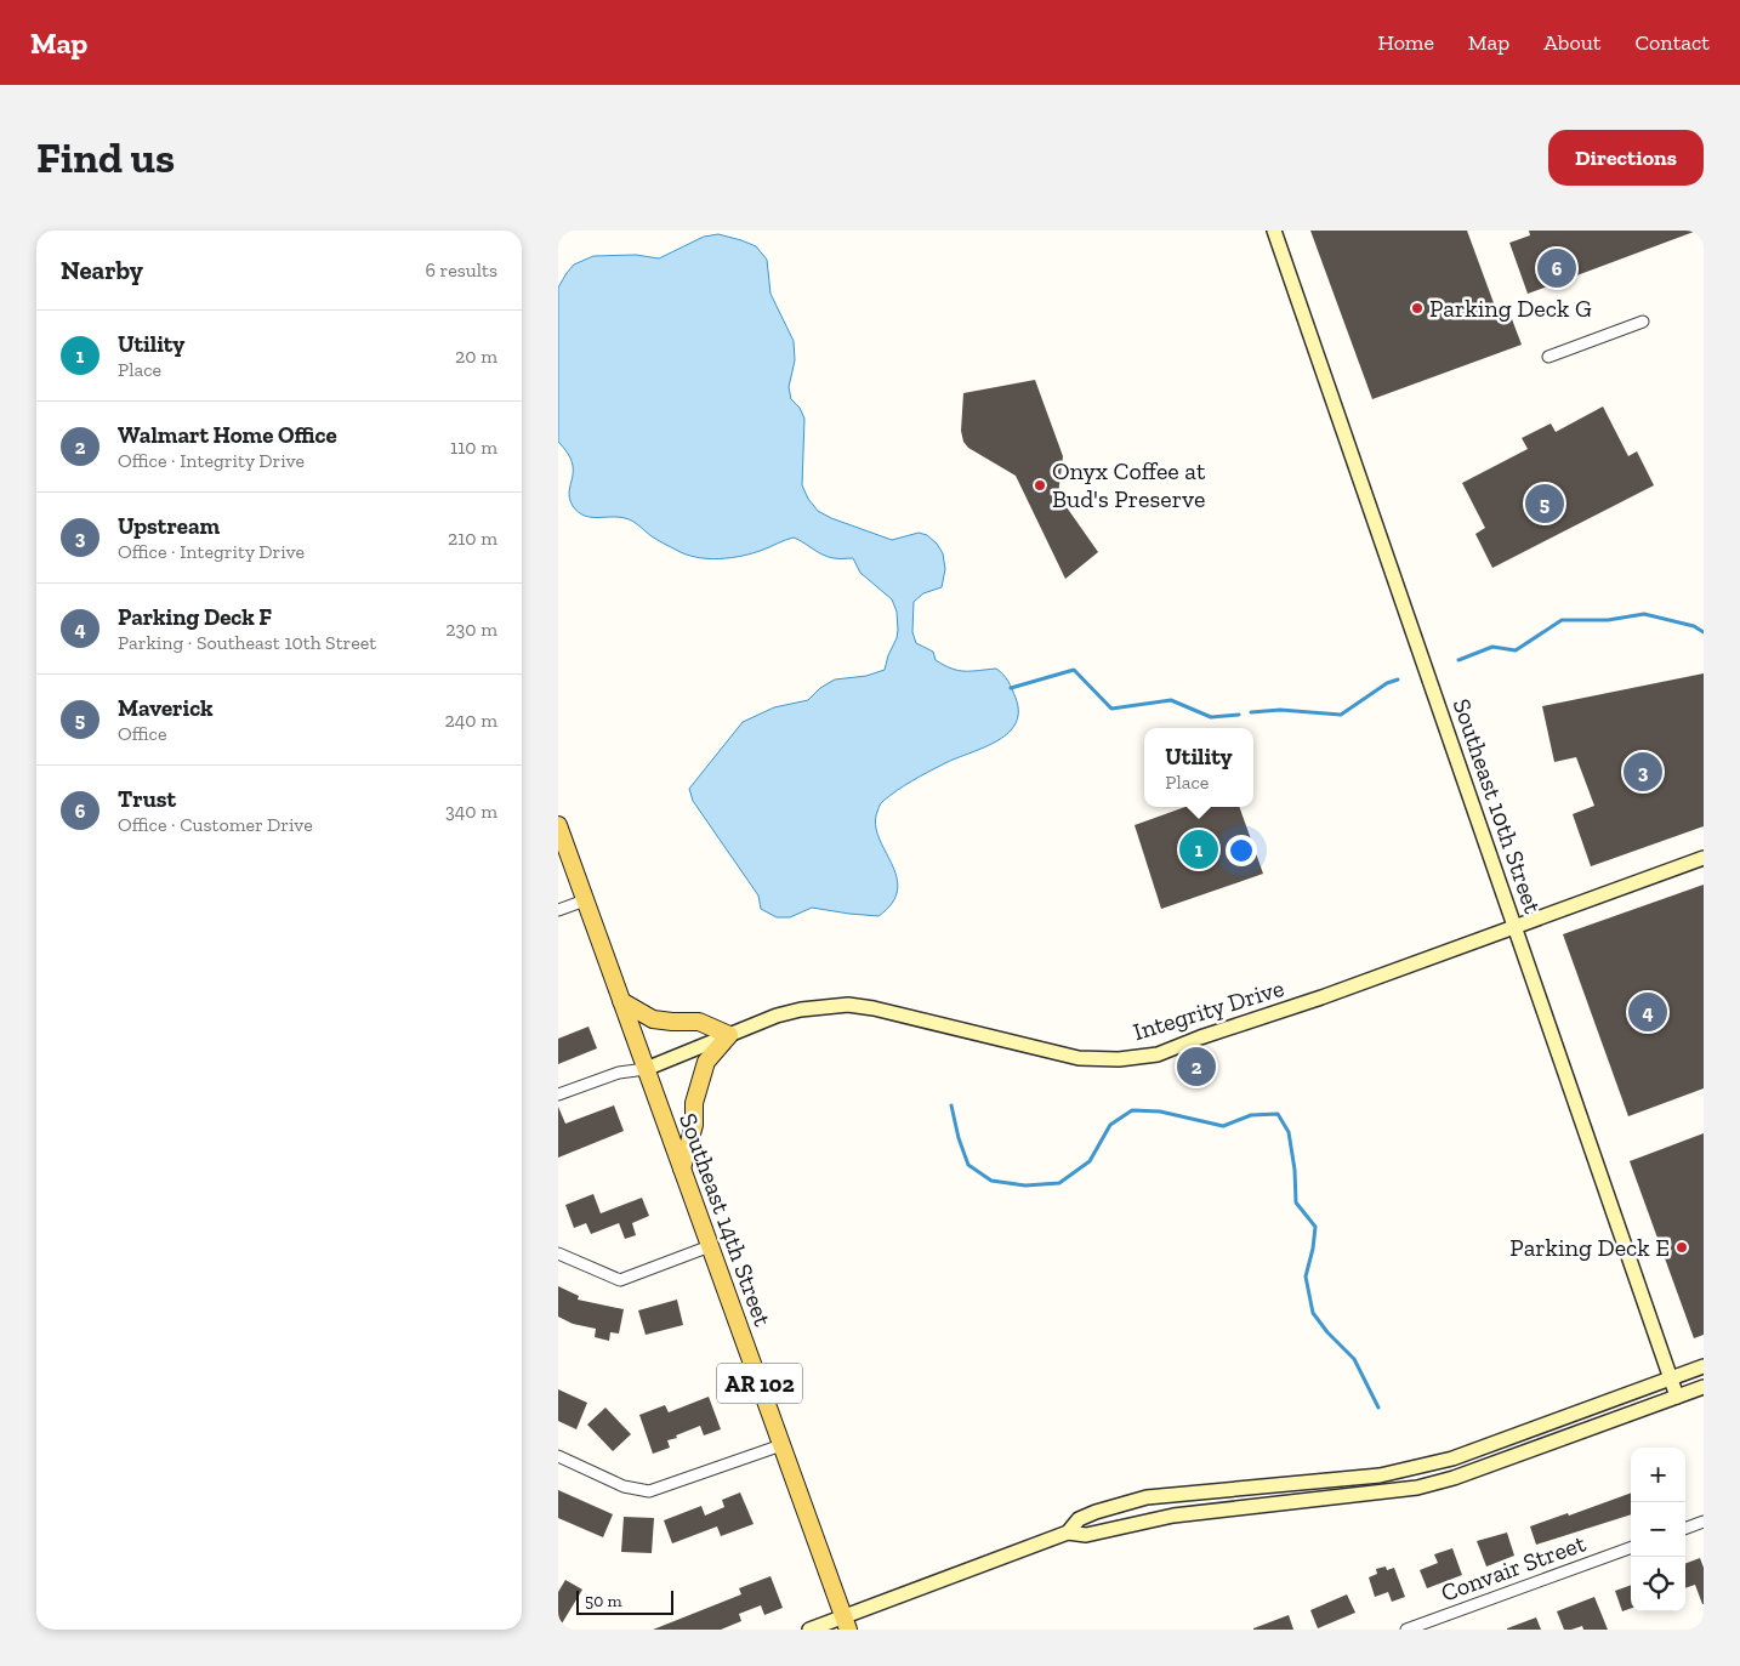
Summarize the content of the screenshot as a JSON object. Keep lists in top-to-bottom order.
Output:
{
  "streets": {
    "main road": ["Southeast 14th Street", "AR 102"],
    "street": ["Southeast 10th Street", "Integrity Drive", "Convair Street"]
  },
  "crossings": [
    ["Southeast 10th Street", "Integrity Drive"],
    ["Integrity Drive", "Southeast 14th Street"]
  ],
  "places": ["Parking Deck G", "Onyx Coffee at Bud's Preserve", "Parking Deck E"],
  "scale_bar": "50 m",
  "page": {
    "header": "Map",
    "nav": [
      "Home",
      "Map",
      "About",
      "Contact"
    ],
    "buttons": "Directions",
    "title": "Find us",
    "heading": ["Nearby", "6 results"],
    "pins": [
      "6",
      "5",
      "3",
      "1",
      "4",
      "2"
    ],
    "list": [
      {
        "mark": "1",
        "name": "Utility",
        "note": "Place",
        "value": "20 m"
      },
      {
        "mark": "2",
        "name": "Walmart Home Office",
        "note": "Office · Integrity Drive",
        "value": "110 m"
      },
      {
        "mark": "3",
        "name": "Upstream",
        "note": "Office · Integrity Drive",
        "value": "210 m"
      },
      {
        "mark": "4",
        "name": "Parking Deck F",
        "note": "Parking · Southeast 10th Street",
        "value": "230 m"
      },
      {
        "mark": "5",
        "name": "Maverick",
        "note": "Office",
        "value": "240 m"
      },
      {
        "mark": "6",
        "name": "Trust",
        "note": "Office · Customer Drive",
        "value": "340 m"
      }
    ],
    "popup": ["Utility", "Place"],
    "map_buttons": ["+", "−"],
    "scale": "50 m"
  }
}
